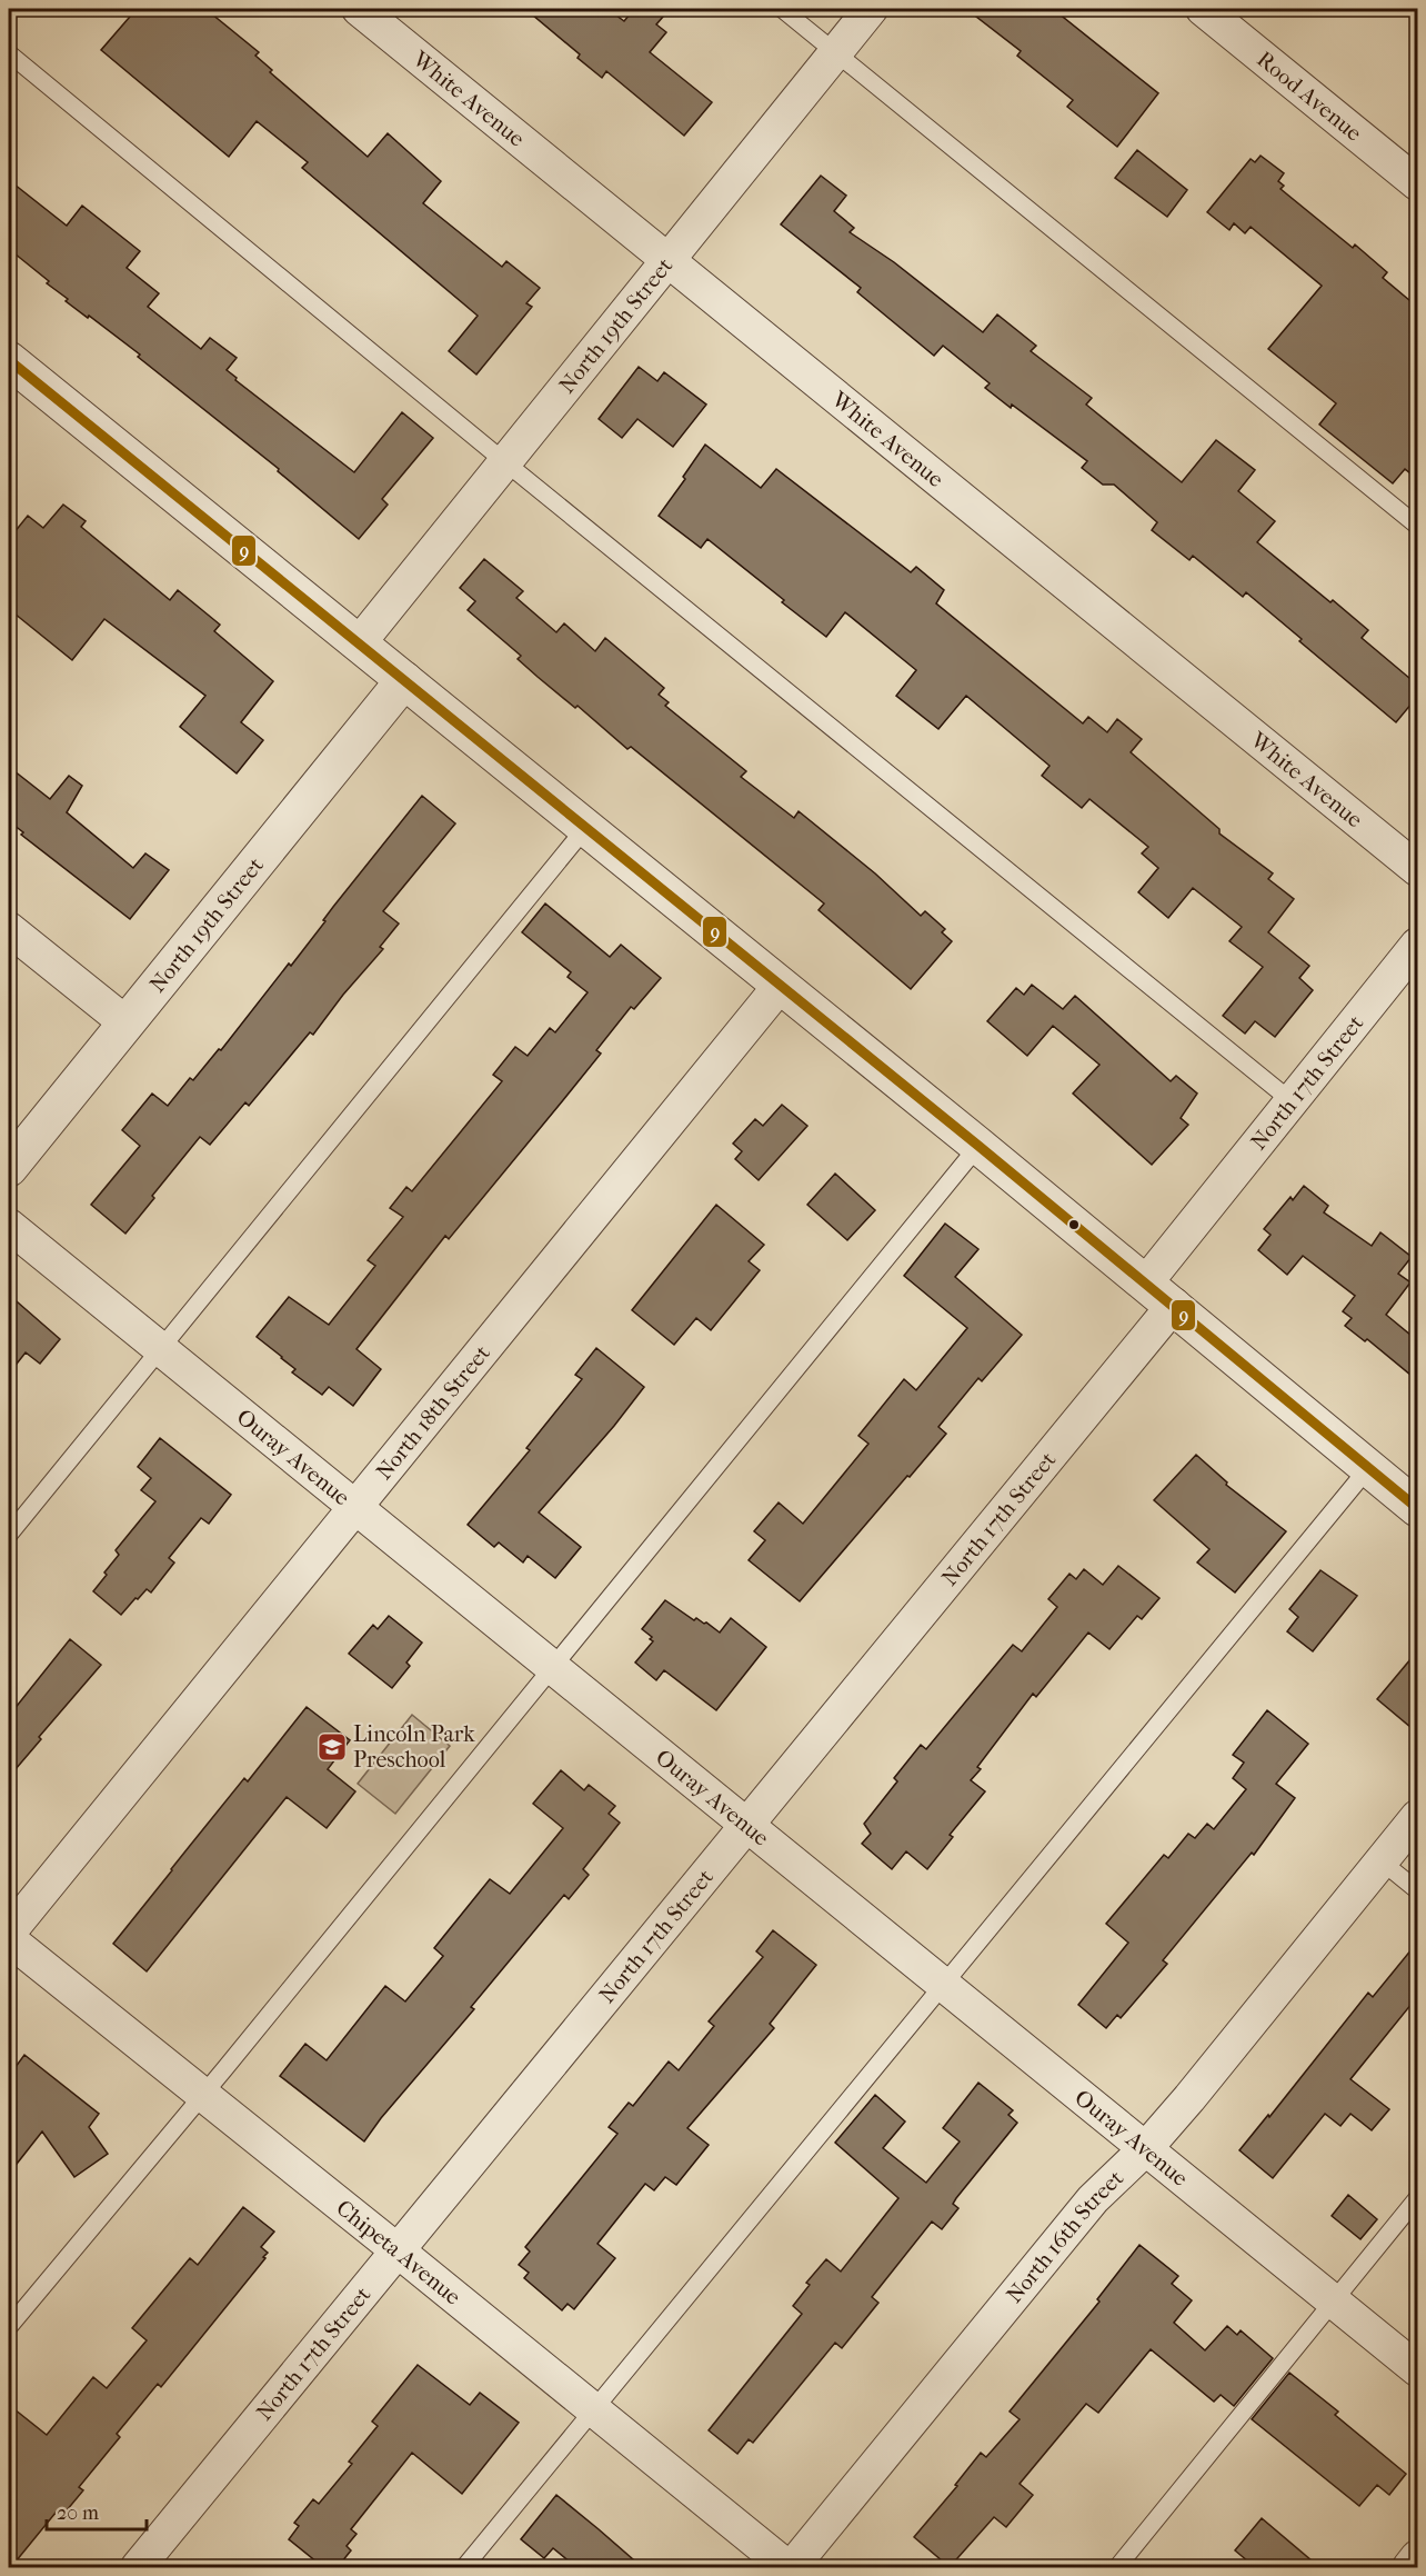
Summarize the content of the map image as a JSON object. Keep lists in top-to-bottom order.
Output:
{
  "streets": {
    "street": [
      "Rood Avenue",
      "White Avenue",
      "North 19th Street",
      "North 17th Street",
      "North 18th Street",
      "Ouray Avenue",
      "North 16th Street",
      "Chipeta Avenue"
    ]
  },
  "crossings": [
    ["White Avenue", "North 19th Street"],
    ["North 17th Street", "Ouray Avenue"],
    ["North 17th Street", "Chipeta Avenue"],
    ["North 18th Street", "Ouray Avenue"],
    ["Ouray Avenue", "North 16th Street"],
    ["North 16th Street", "Chipeta Avenue"]
  ],
  "places": {
    "school or university": ["Lincoln Park Preschool"]
  },
  "lines": ["transit line 9"],
  "scale_bar": "20 m"
}
